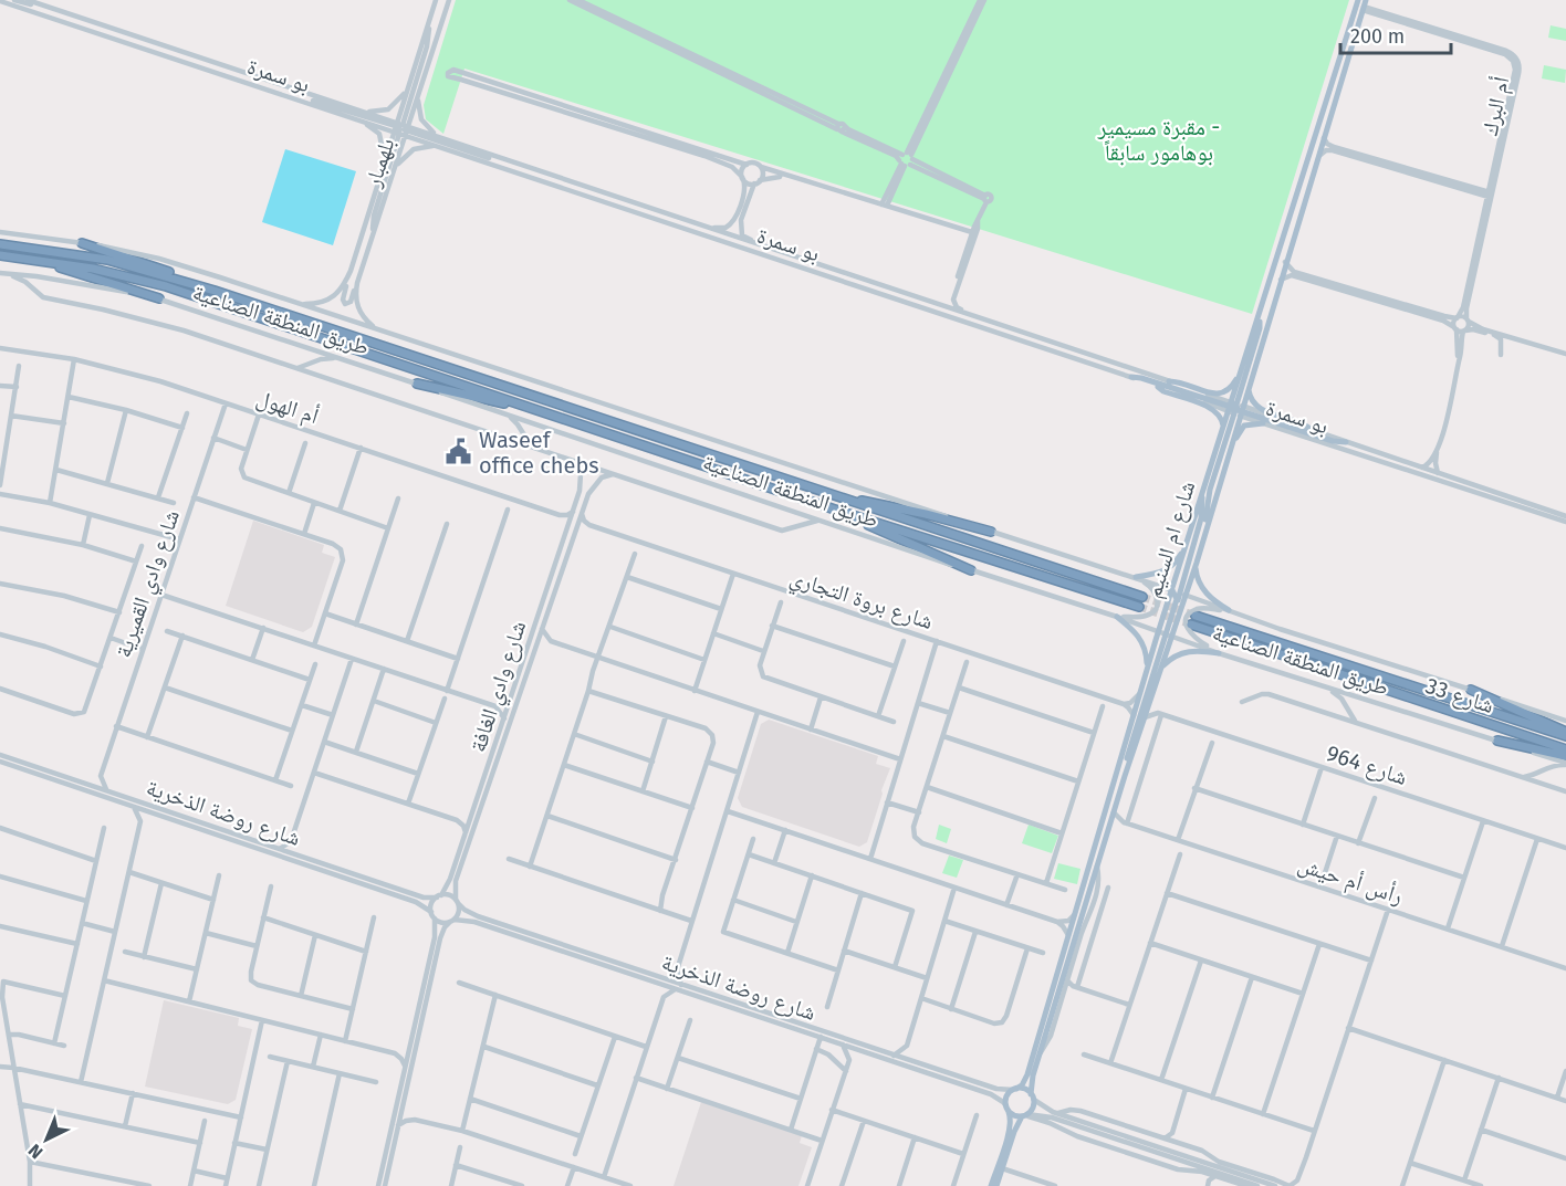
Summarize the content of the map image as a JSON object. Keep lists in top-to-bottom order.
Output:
{
  "streets": {
    "highway": ["طريق المنطقة الصناعية", "شارع 33"],
    "main road": ["شارع ام السنيم"],
    "street": [
      "بو سمرة",
      "أم البرك",
      "بلهمبار",
      "أم الهول",
      "شارع وادي القميرية",
      "شارع بروة التجاري",
      "شارع وادي الغافة",
      "شارع 964",
      "شارع روضة الذخرية",
      "رأس أم حيش"
    ]
  },
  "crossings": [
    ["بو سمرة", "بلهمبار"],
    ["بو سمرة", "شارع ام السنيم"],
    ["أم البرك", "شارع ام السنيم"],
    ["بلهمبار", "طريق المنطقة الصناعية"],
    ["طريق المنطقة الصناعية", "شارع ام السنيم"],
    ["طريق المنطقة الصناعية", "شارع 33"],
    ["أم الهول", "شارع وادي القميرية"],
    ["شارع ام السنيم", "شارع بروة التجاري"],
    ["شارع ام السنيم", "شارع 33"],
    ["شارع ام السنيم", "شارع روضة الذخرية"],
    ["شارع ام السنيم", "رأس أم حيش"],
    ["شارع وادي الغافة", "شارع روضة الذخرية"]
  ],
  "parks": ["مقبرة مسيمير - بوهامور سابقاً"],
  "places": {
    "public building": ["Waseef office chebs"]
  },
  "scale_bar": "200 m",
  "north": "bottom left"
}
